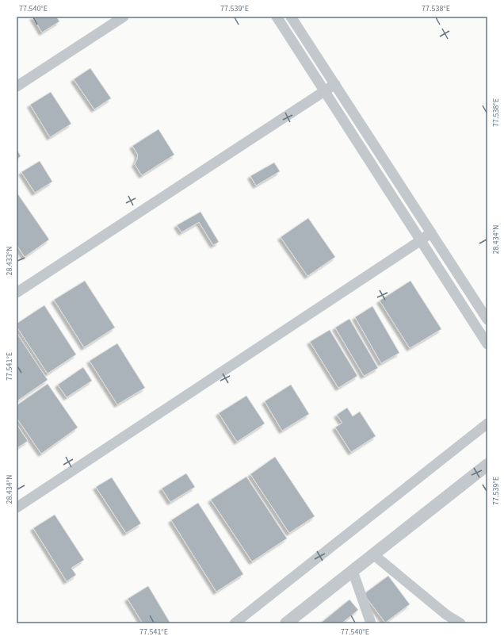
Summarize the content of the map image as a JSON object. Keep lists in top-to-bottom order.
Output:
{
  "coordinates": [
    "77.540°E",
    "77.539°E",
    "77.538°E",
    "28.434°N",
    "28.433°N",
    "77.541°E"
  ]
}
